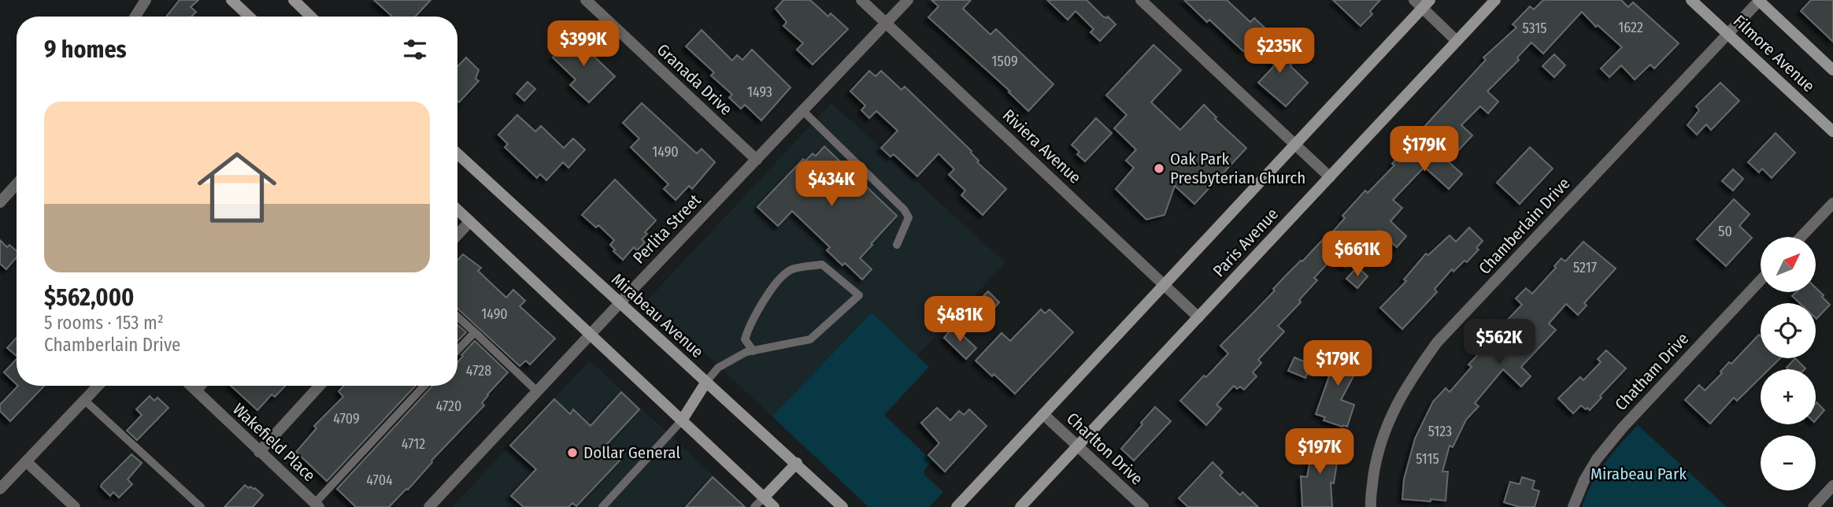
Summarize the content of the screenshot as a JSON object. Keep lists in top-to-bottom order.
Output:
{
  "streets": {
    "street": [
      "Filmore Avenue",
      "Granada Drive",
      "Riviera Avenue",
      "Chamberlain Drive",
      "Perlita Street",
      "Paris Avenue",
      "Mirabeau Avenue",
      "Chatham Drive",
      "Wakefield Place",
      "Charlton Drive"
    ]
  },
  "crossings": [
    ["Filmore Avenue", "Chamberlain Drive"],
    ["Granada Drive", "Perlita Street"],
    ["Riviera Avenue", "Perlita Street"],
    ["Riviera Avenue", "Paris Avenue"],
    ["Perlita Street", "Mirabeau Avenue"],
    ["Paris Avenue", "Charlton Drive"]
  ],
  "parks": ["Mirabeau Park"],
  "places": ["Oak Park Presbyterian Church", "Dollar General"],
  "house_numbers": [
    "1622",
    "5315",
    "1509",
    "1493",
    "1490",
    "50",
    "5217",
    "1490",
    "4728",
    "4720",
    "4709",
    "5123",
    "4712",
    "5115",
    "4704"
  ],
  "north": "top right",
  "page": {
    "heading": "9 homes",
    "price": [
      "$399K",
      "$235K",
      "$179K",
      "$434K",
      "$661K",
      "$481K",
      "$562K",
      "$179K",
      "$197K"
    ],
    "list": [
      {
        "name": "$562,000",
        "note": "5 rooms · 153 m² · Chamberlain Drive"
      }
    ],
    "map_buttons": ["+", "−"]
  }
}
